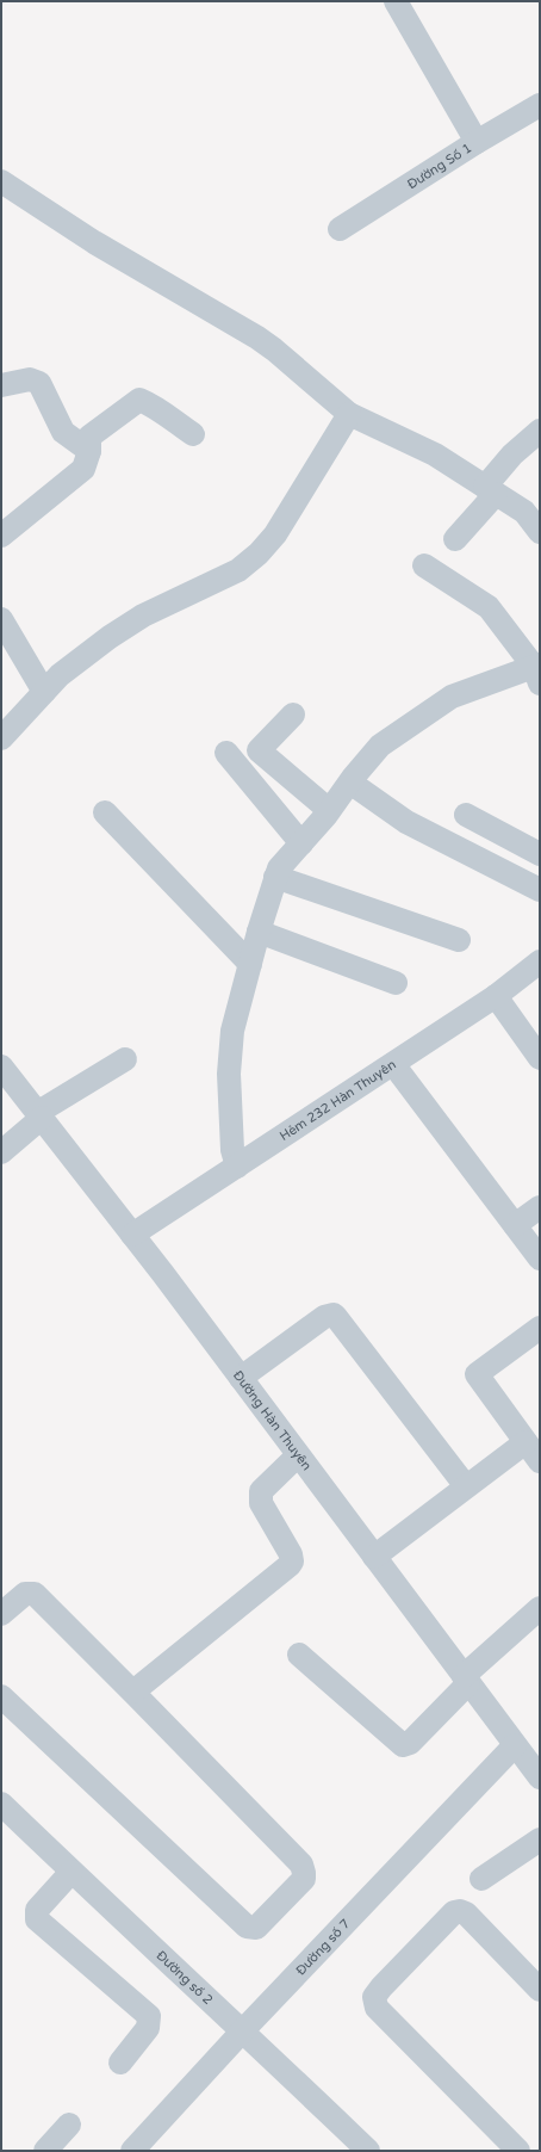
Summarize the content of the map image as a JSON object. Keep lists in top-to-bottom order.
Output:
{
  "streets": {
    "street": [
      "Đường Số 1",
      "Hẻm 232 Hàn Thuyên",
      "Đường Hàn Thuyên",
      "Đường số 7",
      "Đường số 2"
    ]
  },
  "crossings": [
    ["Hẻm 232 Hàn Thuyên", "Đường Hàn Thuyên"],
    ["Đường Hàn Thuyên", "Đường số 7"],
    ["Đường số 7", "Đường số 2"]
  ]
}
